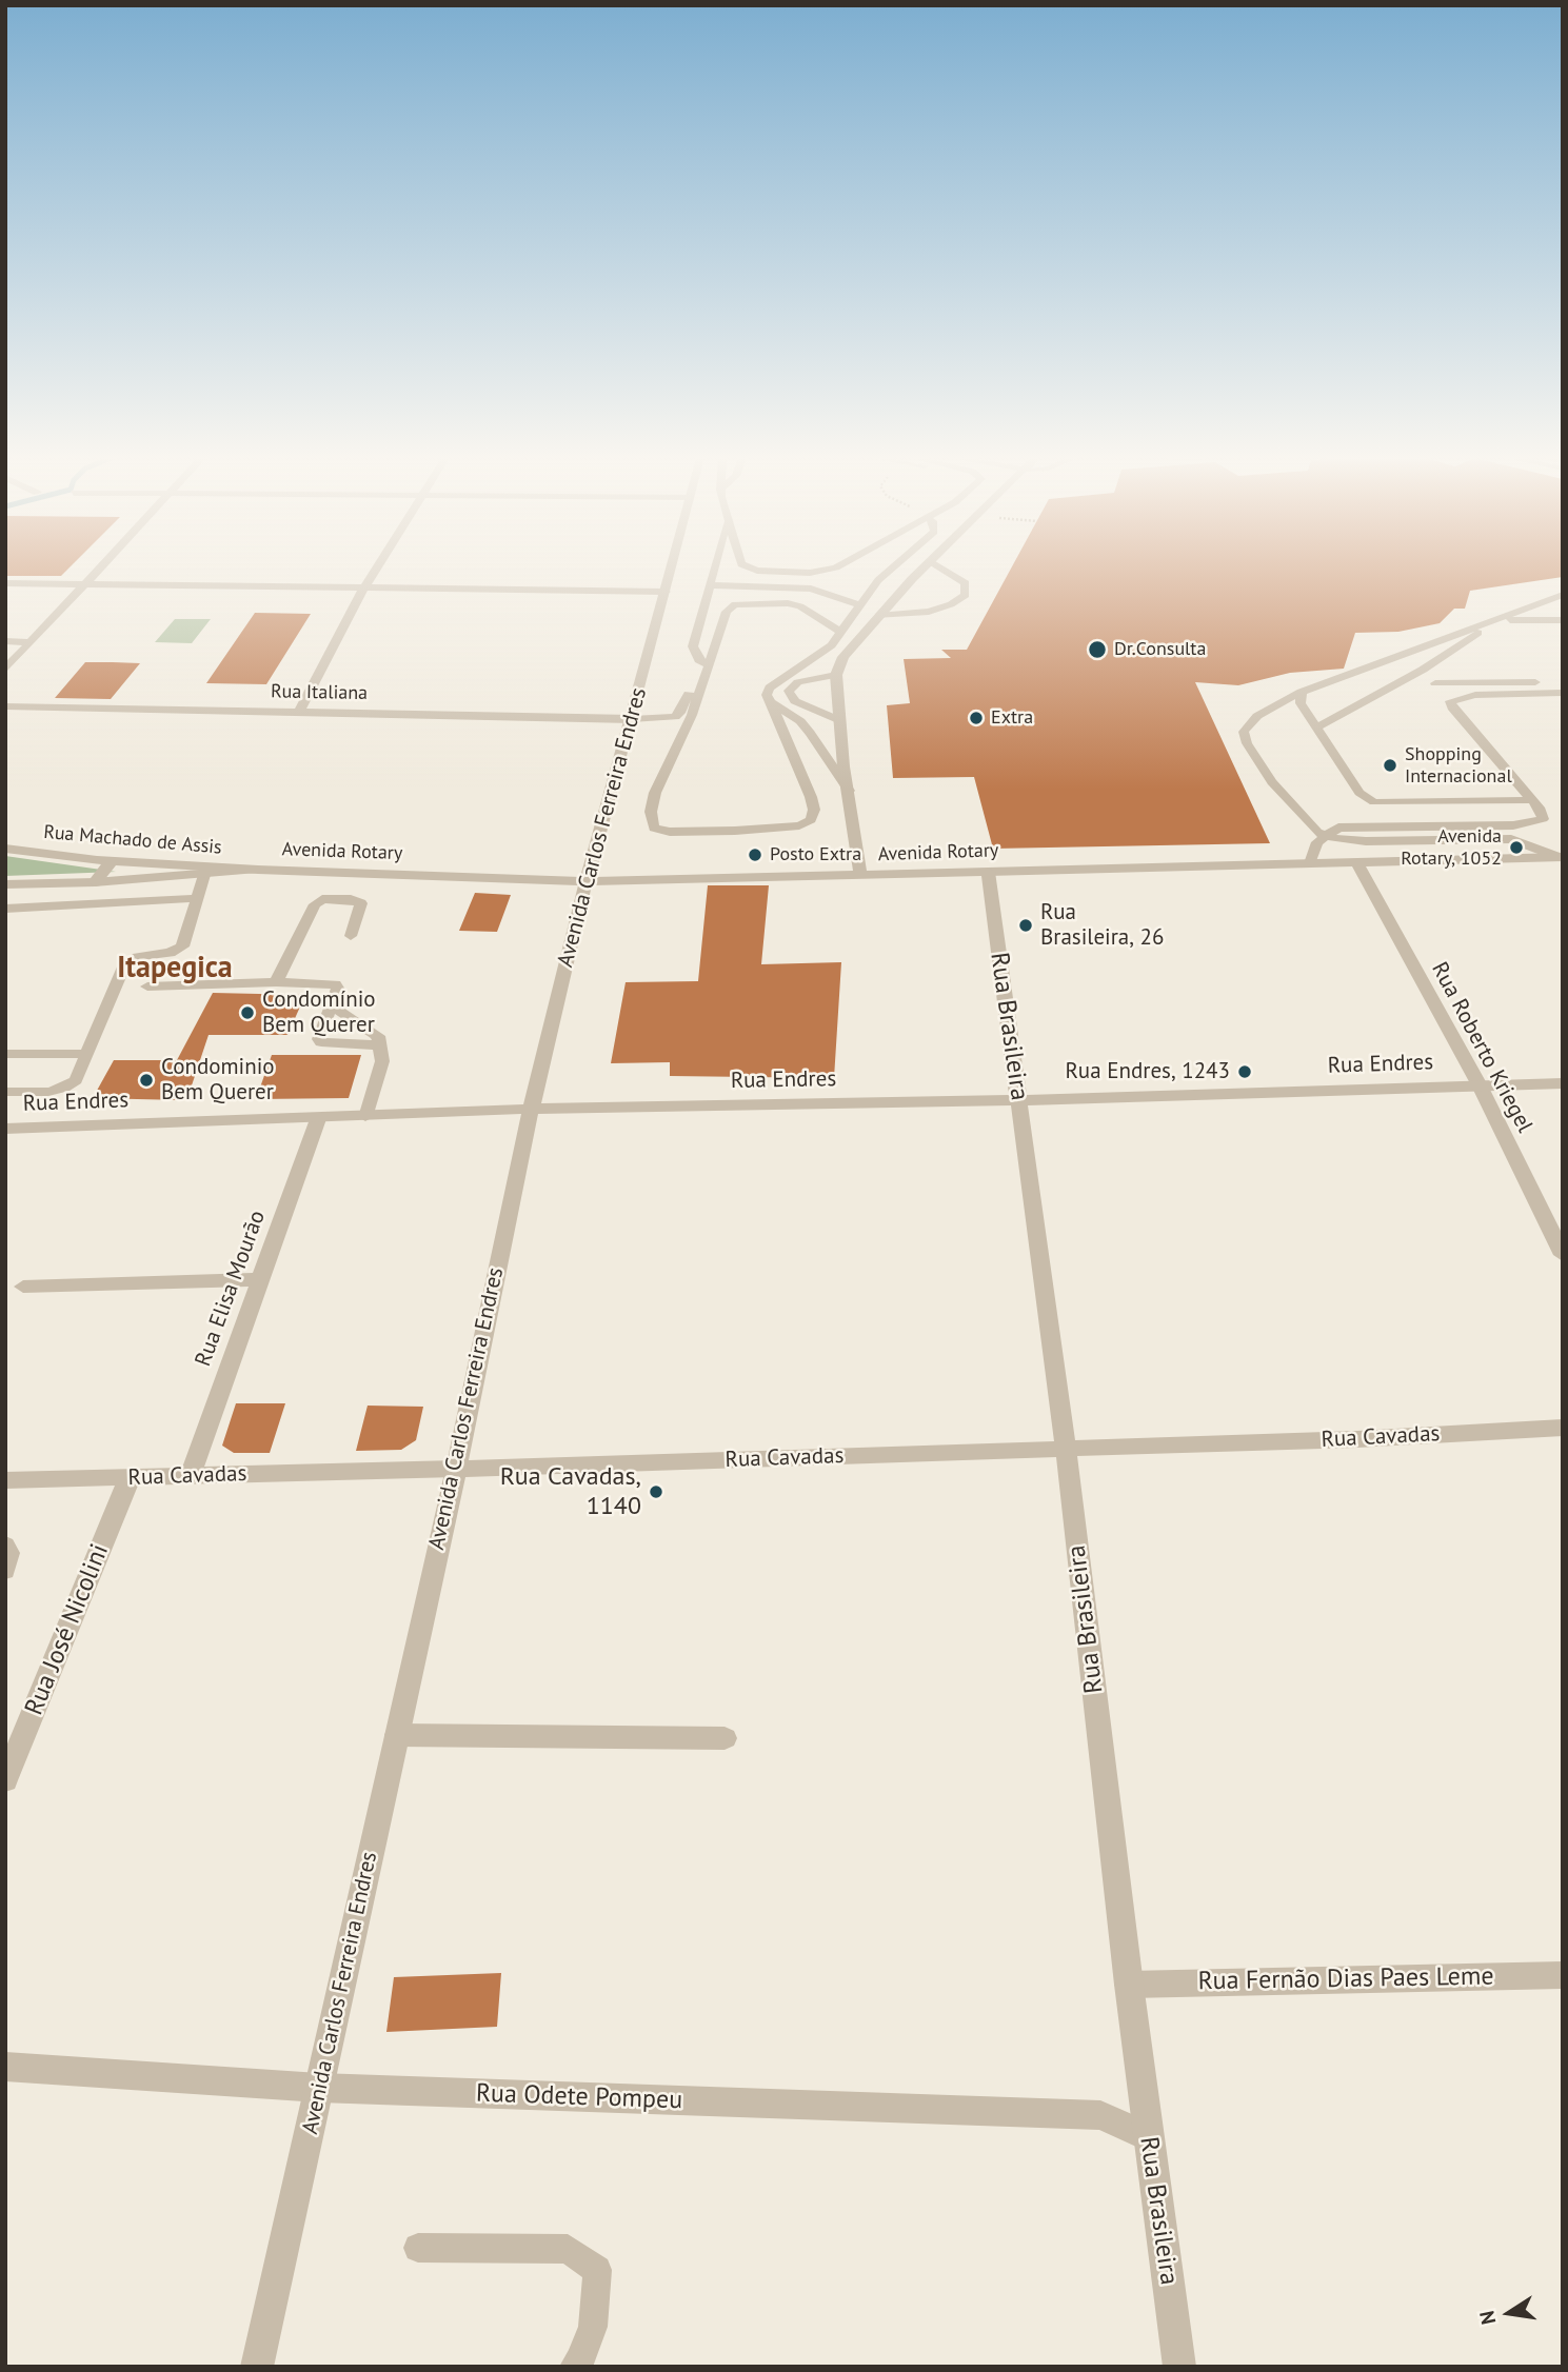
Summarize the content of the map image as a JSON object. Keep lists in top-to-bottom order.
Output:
{
  "streets": {
    "street": [
      "Rua Italiana",
      "Avenida Carlos Ferreira Endres",
      "Rua Machado de Assis",
      "Avenida Rotary",
      "Rua Brasileira",
      "Rua Roberto Kriegel",
      "Rua Endres",
      "Rua Elisa Mourão",
      "Rua Cavadas",
      "Rua José Nicolini",
      "Rua Fernão Dias Paes Leme",
      "Rua Odete Pompeu"
    ]
  },
  "crossings": [
    ["Rua Italiana", "Avenida Carlos Ferreira Endres"],
    ["Avenida Carlos Ferreira Endres", "Avenida Rotary"],
    ["Avenida Carlos Ferreira Endres", "Rua Endres"],
    ["Avenida Carlos Ferreira Endres", "Rua Cavadas"],
    ["Avenida Carlos Ferreira Endres", "Rua Odete Pompeu"],
    ["Rua Machado de Assis", "Avenida Rotary"],
    ["Avenida Rotary", "Rua Brasileira"],
    ["Avenida Rotary", "Rua Roberto Kriegel"],
    ["Rua Brasileira", "Rua Endres"],
    ["Rua Brasileira", "Rua Cavadas"],
    ["Rua Brasileira", "Rua Fernão Dias Paes Leme"],
    ["Rua Brasileira", "Rua Odete Pompeu"],
    ["Rua Roberto Kriegel", "Rua Endres"],
    ["Rua Endres", "Rua Elisa Mourão"],
    ["Rua Elisa Mourão", "Rua Cavadas"],
    ["Rua Cavadas", "Rua José Nicolini"]
  ],
  "districts": ["Itapegica"],
  "places": [
    "Dr.Consulta",
    "Extra",
    "Shopping Internacional",
    "Avenida Rotary, 1052",
    "Posto Extra",
    "Rua Brasileira, 26",
    "Condomínio Bem Querer",
    "Rua Endres, 1243",
    "Condominio Bem Querer",
    "Rua Cavadas, 1140"
  ],
  "north": "left"
}
